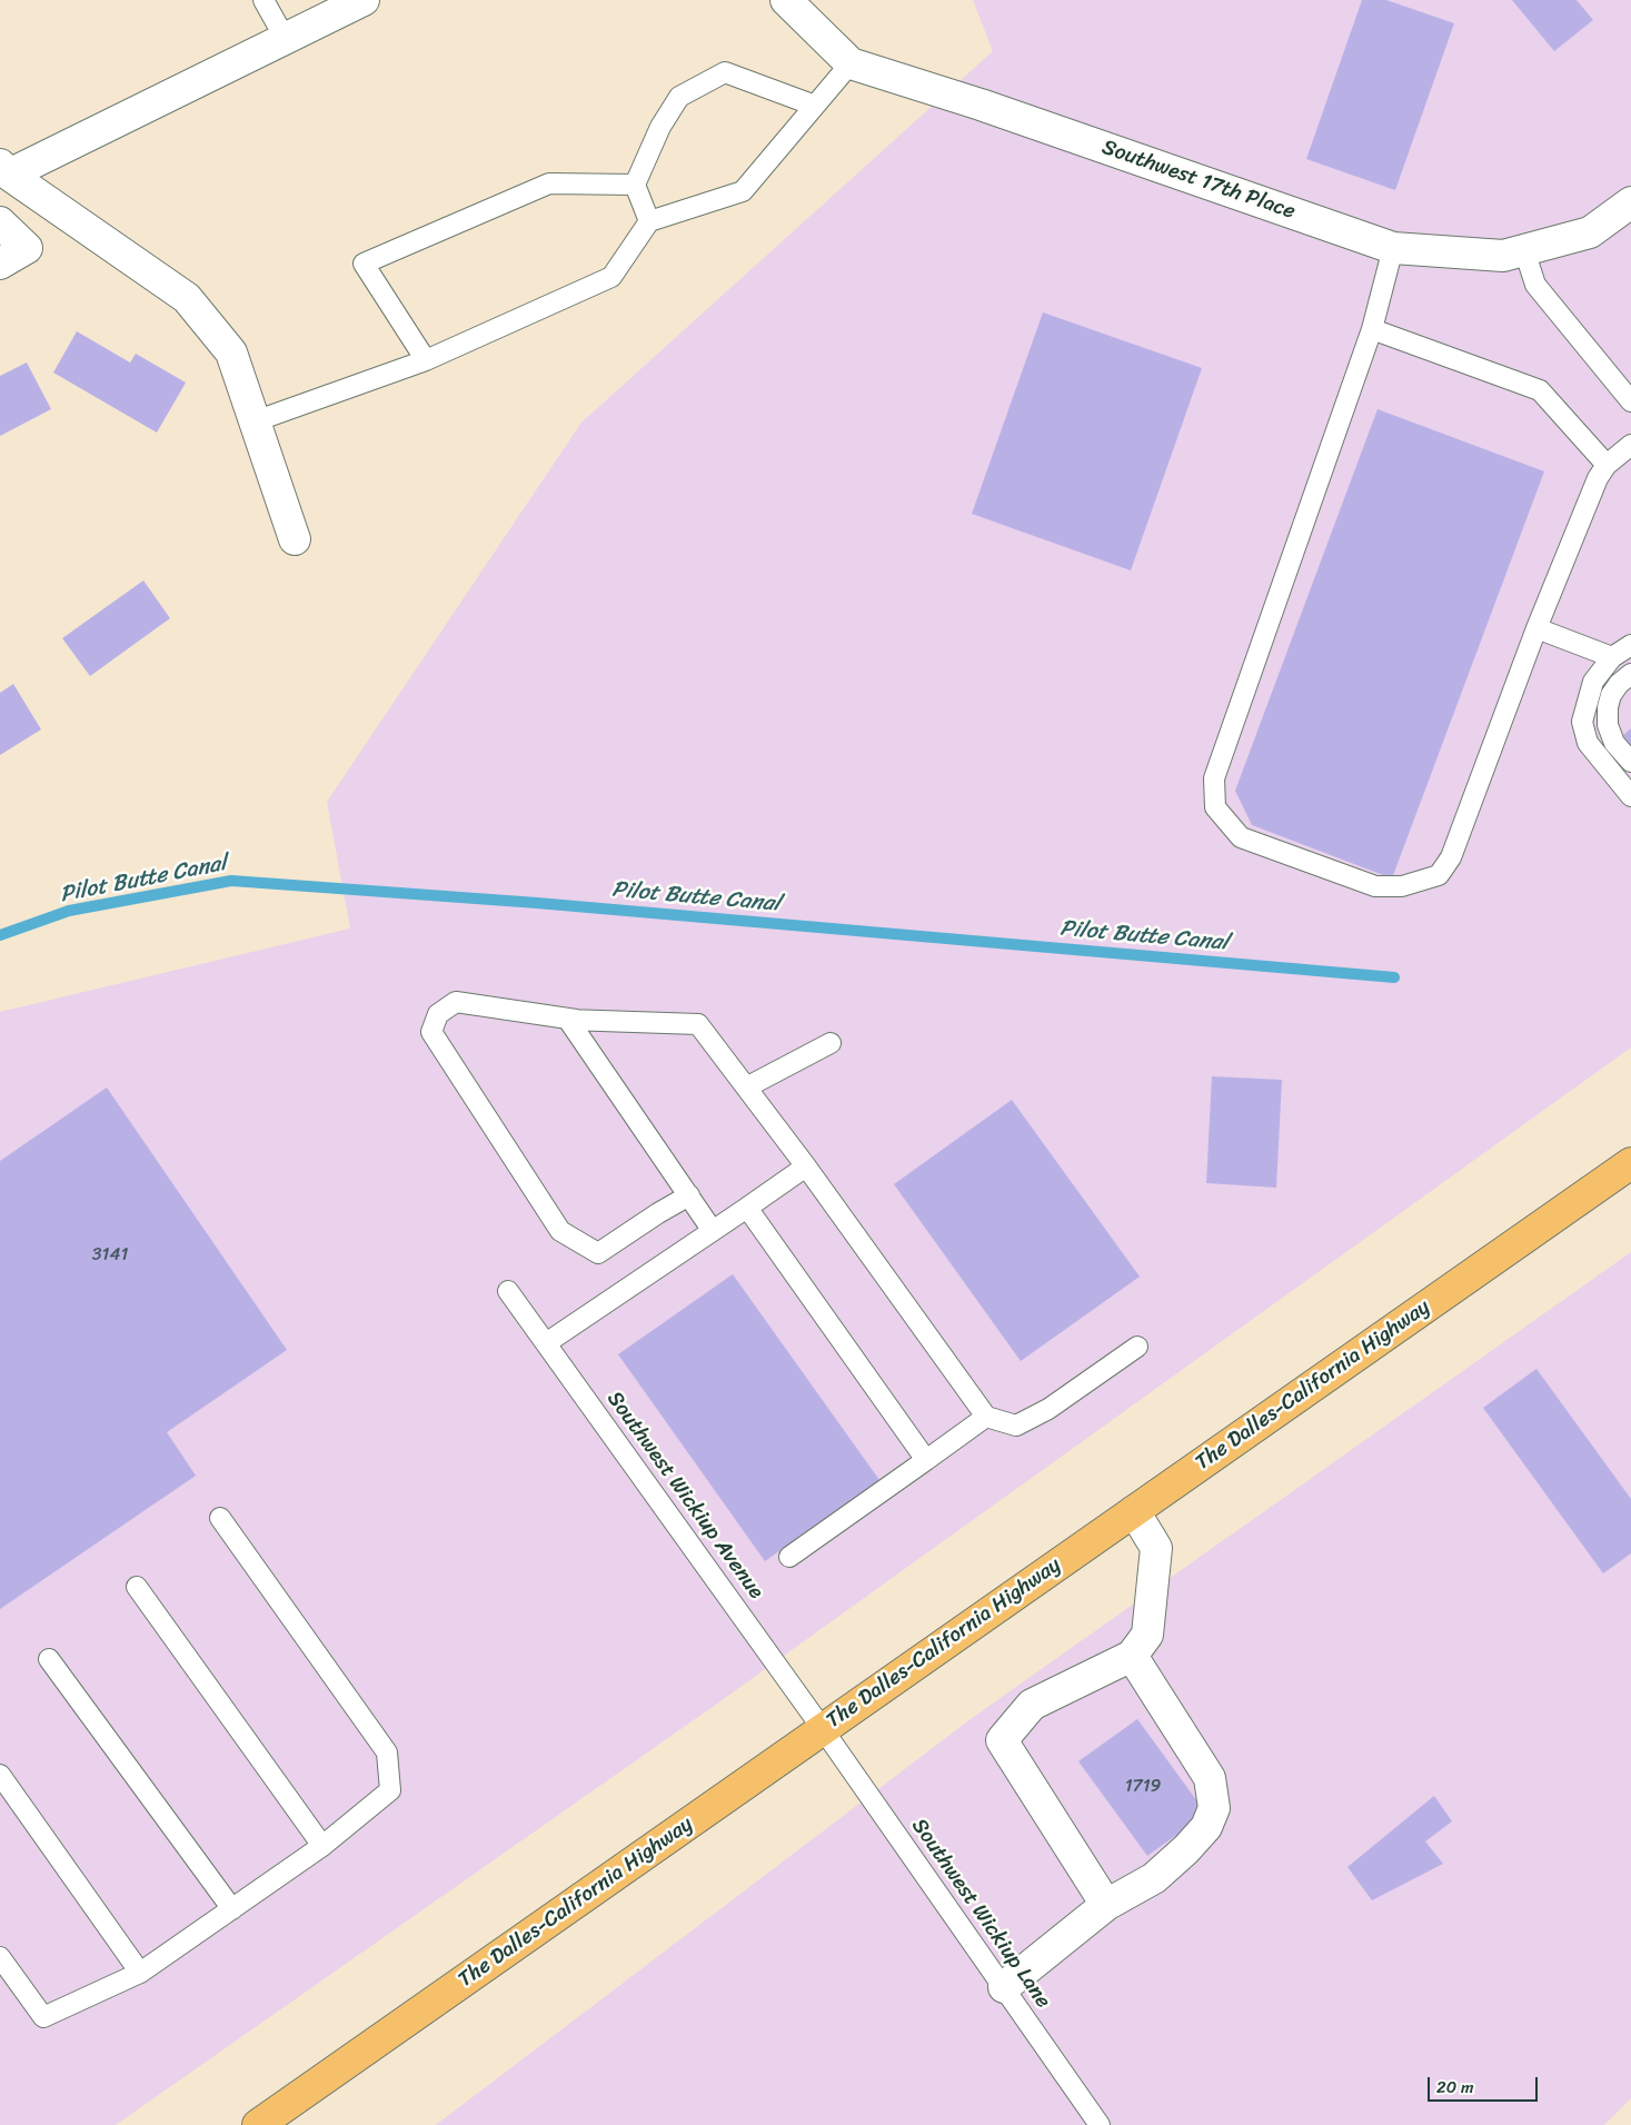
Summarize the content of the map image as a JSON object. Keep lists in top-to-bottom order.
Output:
{
  "streets": {
    "highway": ["The Dalles-California Highway"],
    "street": ["Southwest 17th Place"],
    "lane": ["Southwest Wickiup Avenue", "Southwest Wickiup Lane"]
  },
  "crossings": [
    ["The Dalles-California Highway", "Southwest Wickiup Avenue"],
    ["The Dalles-California Highway", "Southwest Wickiup Lane"],
    ["Southwest Wickiup Avenue", "Southwest Wickiup Lane"]
  ],
  "water": ["Pilot Butte Canal"],
  "house_numbers": ["3141", "1719"],
  "scale_bar": "20 m"
}
